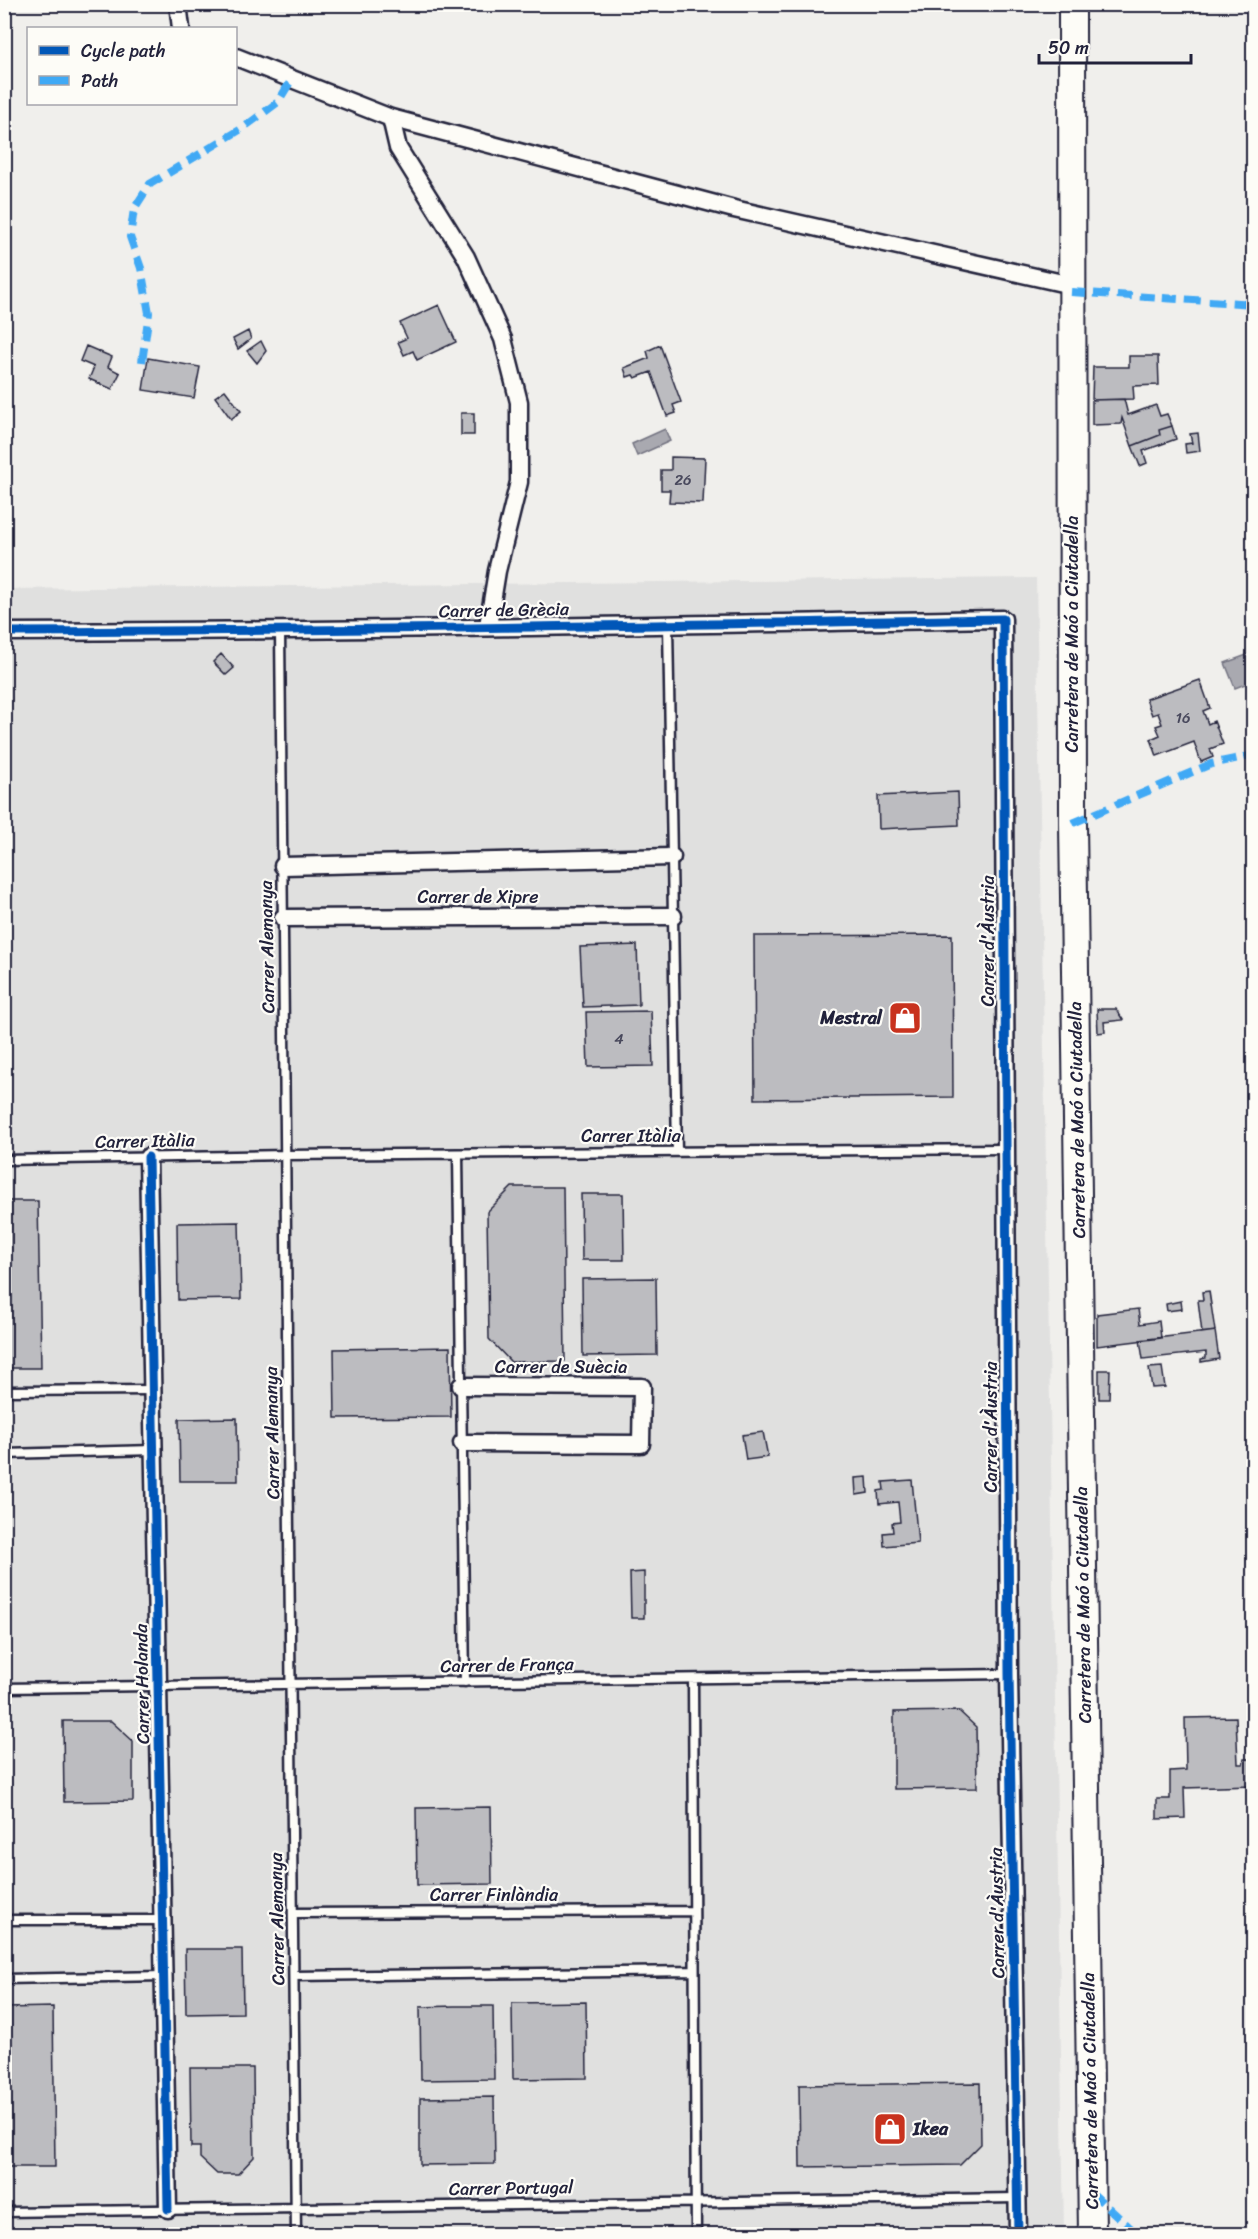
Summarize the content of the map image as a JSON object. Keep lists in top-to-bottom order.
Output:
{
  "streets": {
    "main road": ["Carretera de Maó a Ciutadella"],
    "street": [
      "Carrer de Grècia",
      "Carrer de Xipre",
      "Carrer d'Àustria",
      "Carrer de Suècia",
      "Carrer Holanda"
    ],
    "lane": [
      "Carrer Alemanya",
      "Carrer Itàlia",
      "Carrer de França",
      "Carrer Finlàndia",
      "Carrer Portugal"
    ]
  },
  "crossings": [
    ["Carrer de Grècia", "Carrer d'Àustria"],
    ["Carrer de Grècia", "Carrer Alemanya"],
    ["Carrer de Xipre", "Carrer Alemanya"],
    ["Carrer d'Àustria", "Carrer Itàlia"],
    ["Carrer d'Àustria", "Carrer de França"],
    ["Carrer d'Àustria", "Carrer Portugal"],
    ["Carrer Alemanya", "Carrer Itàlia"],
    ["Carrer Alemanya", "Carrer de França"],
    ["Carrer Alemanya", "Carrer Finlàndia"],
    ["Carrer Alemanya", "Carrer Portugal"],
    ["Carrer Itàlia", "Carrer Holanda"],
    ["Carrer de França", "Carrer Holanda"],
    ["Carrer Holanda", "Carrer Portugal"]
  ],
  "places": {
    "shop": ["Mestral", "Ikea"]
  },
  "house_numbers": ["26", "16", "4"],
  "legend": ["Cycle path", "Path"],
  "scale_bar": "50 m"
}
